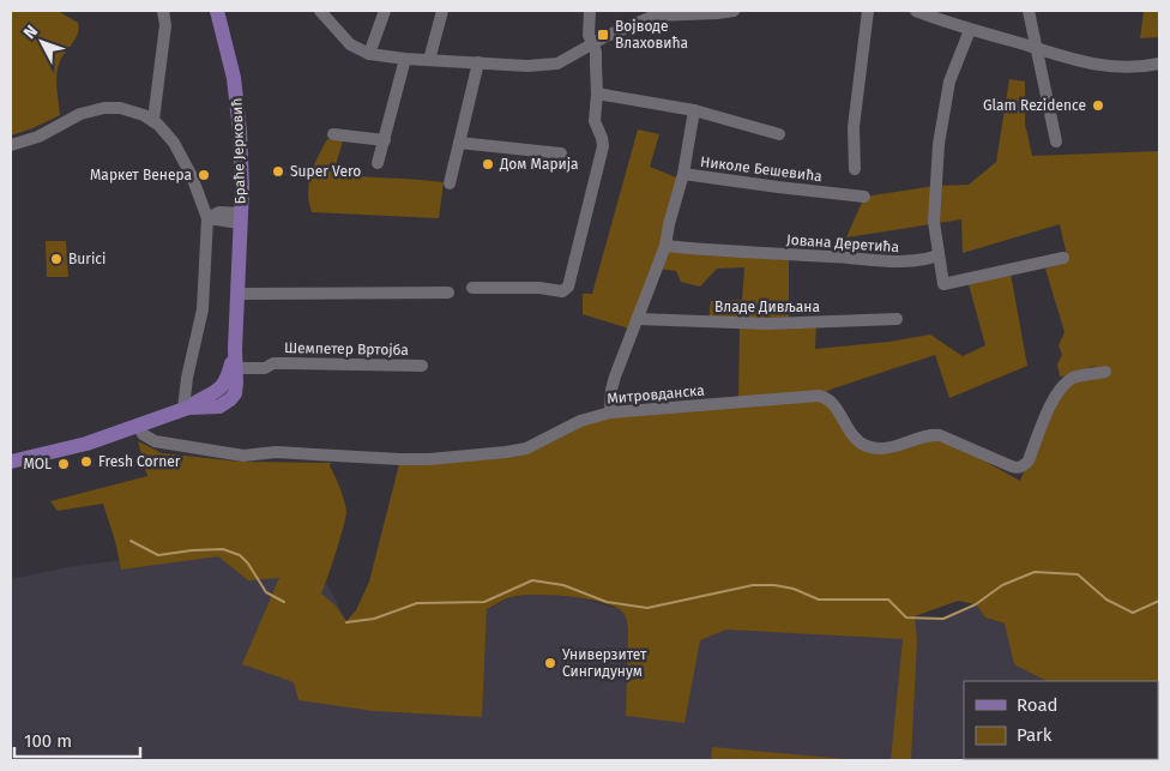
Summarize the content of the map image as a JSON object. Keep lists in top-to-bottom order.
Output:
{
  "streets": {
    "main road": ["Браће Јерковић"],
    "street": [
      "Николе Бешевића",
      "Јована Деретића",
      "Владе Дивљана",
      "Шемпетер Вртојба",
      "Митровданска"
    ]
  },
  "crossings": [
    ["Браће Јерковић", "Шемпетер Вртојба"],
    ["Браће Јерковић", "Митровданска"]
  ],
  "places": {
    "transit": ["Војводе Влаховића"],
    "other": [
      "Glam Rezidence",
      "Дом Марија",
      "Super Vero",
      "Маркет Венера",
      "Burici",
      "Fresh Corner",
      "MOL",
      "Универзитет Сингидунум"
    ]
  },
  "legend": ["Road", "Park"],
  "scale_bar": "100 m",
  "north": "top left"
}
